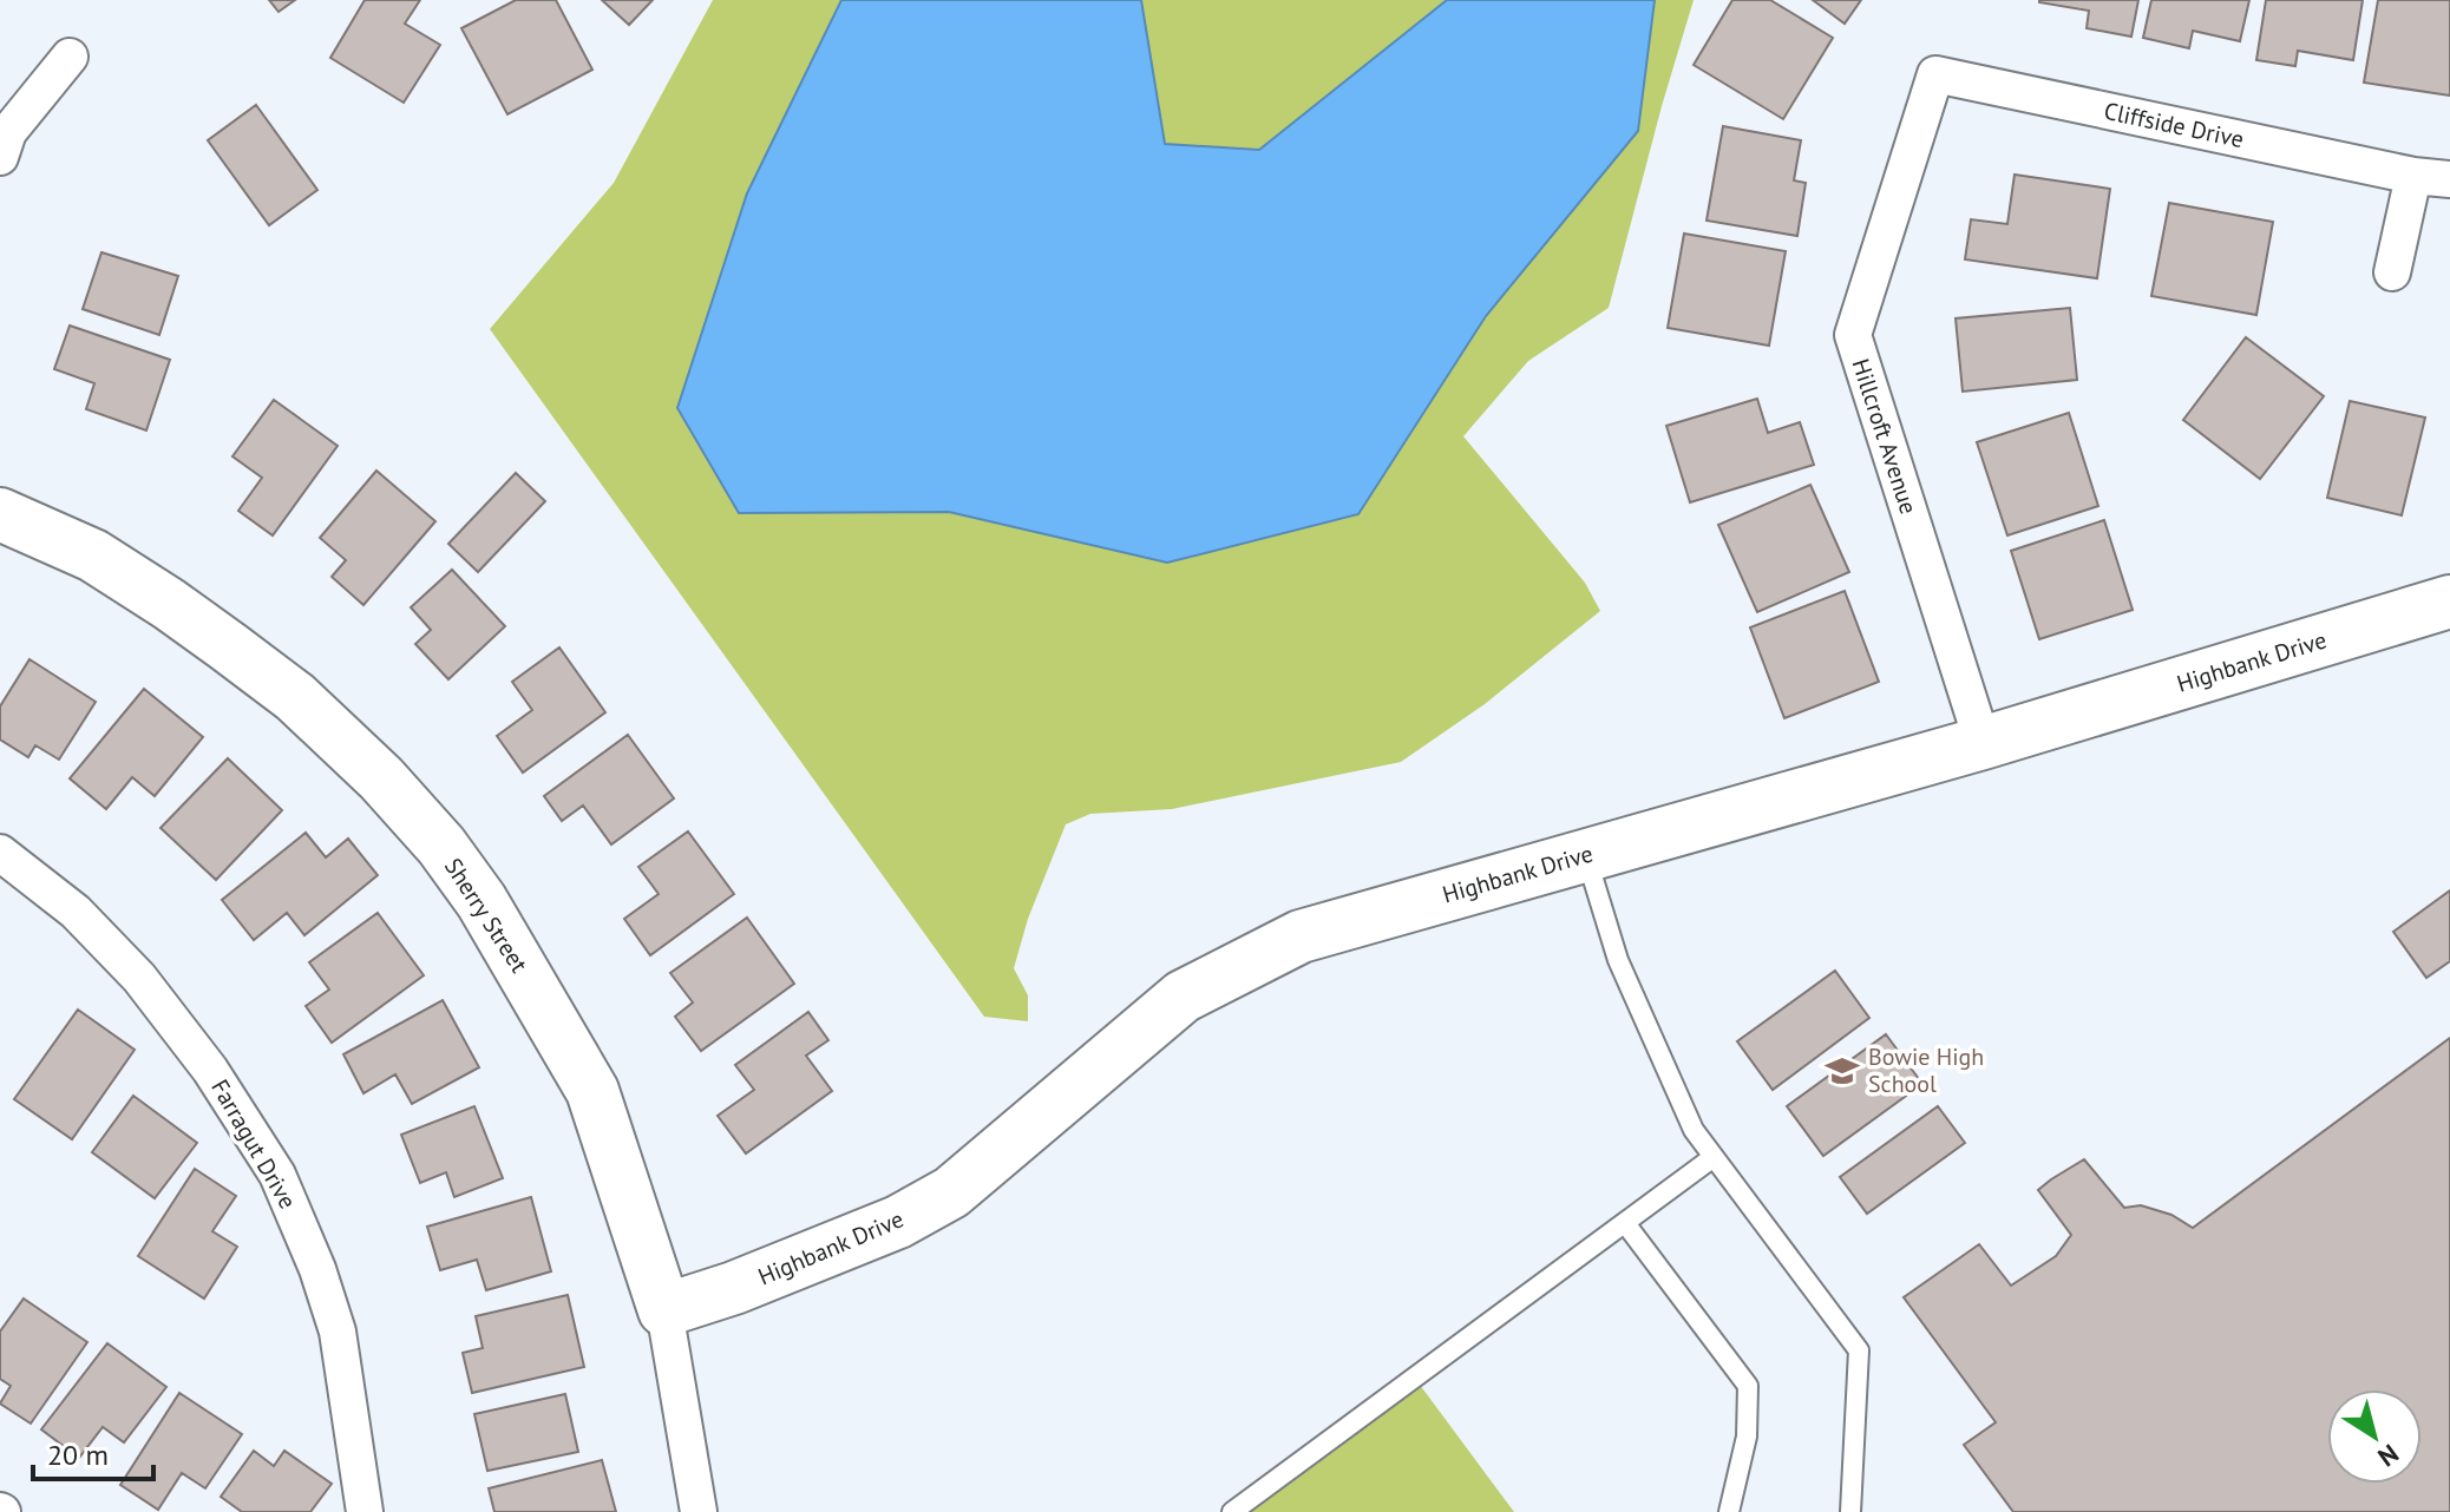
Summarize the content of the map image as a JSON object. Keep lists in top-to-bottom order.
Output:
{
  "streets": {
    "street": [
      "Cliffside Drive",
      "Hillcroft Avenue",
      "Highbank Drive",
      "Sherry Street",
      "Farragut Drive"
    ]
  },
  "crossings": [
    ["Cliffside Drive", "Hillcroft Avenue"],
    ["Hillcroft Avenue", "Highbank Drive"],
    ["Highbank Drive", "Sherry Street"]
  ],
  "places": {
    "school or university": ["Bowie High School"]
  },
  "scale_bar": "20 m",
  "north": "bottom right"
}
